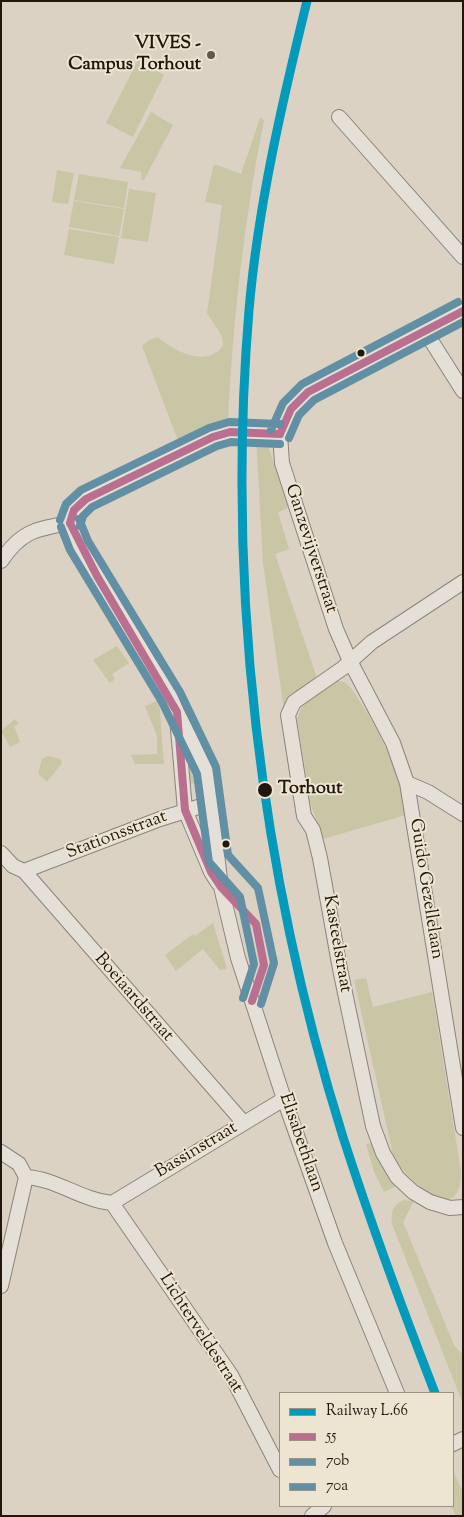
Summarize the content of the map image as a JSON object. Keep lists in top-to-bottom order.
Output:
{
  "streets": {
    "street": [
      "Ganzevijverstraat",
      "Stationsstraat",
      "Guido Gezellelaan",
      "Kasteelstraat",
      "Boeiaardstraat",
      "Elisabethlaan",
      "Bassinstraat",
      "Lichterveldestraat"
    ]
  },
  "crossings": [
    ["Ganzevijverstraat", "Guido Gezellelaan"],
    ["Ganzevijverstraat", "Kasteelstraat"],
    ["Stationsstraat", "Boeiaardstraat"],
    ["Stationsstraat", "Elisabethlaan"],
    ["Guido Gezellelaan", "Kasteelstraat"],
    ["Boeiaardstraat", "Bassinstraat"],
    ["Elisabethlaan", "Bassinstraat"],
    ["Bassinstraat", "Lichterveldestraat"]
  ],
  "places": ["VIVES - Campus Torhout", "Torhout"],
  "lines": [
    "rail line L.66",
    "transit line 70a",
    "transit line 55",
    "transit line 70b"
  ],
  "legend": [
    "Railway L.66",
    "55",
    "70b",
    "70a"
  ]
}
